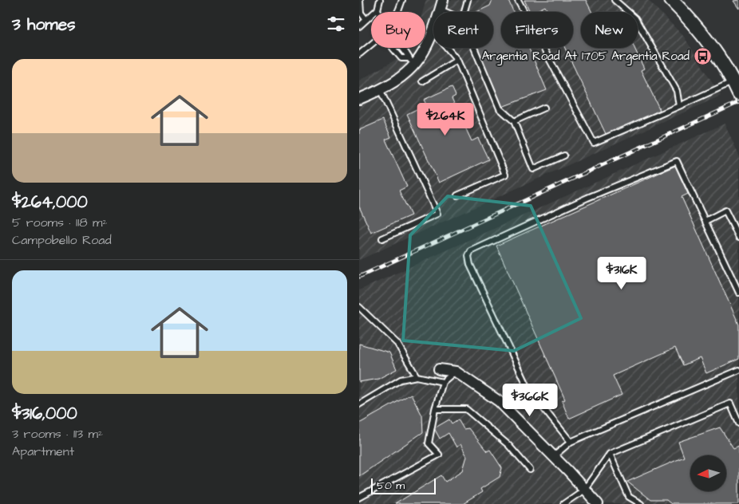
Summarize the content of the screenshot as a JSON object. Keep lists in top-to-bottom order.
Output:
{
  "places": {
    "bus stop": ["Argentia Road At 1705 Argentia Road"]
  },
  "scale_bar": "50 m",
  "north": "left",
  "page": {
    "heading": "3 homes",
    "chip": [
      "Buy",
      "Rent",
      "Filters",
      "New"
    ],
    "list": [
      {
        "name": "$264,000",
        "note": "5 rooms · 118 m² · Campobello Road"
      },
      {
        "name": "$316,000",
        "note": "3 rooms · 113 m² · Apartment"
      }
    ],
    "price": ["$264K", "$316K", "$366K"],
    "scale": "50 m"
  }
}
